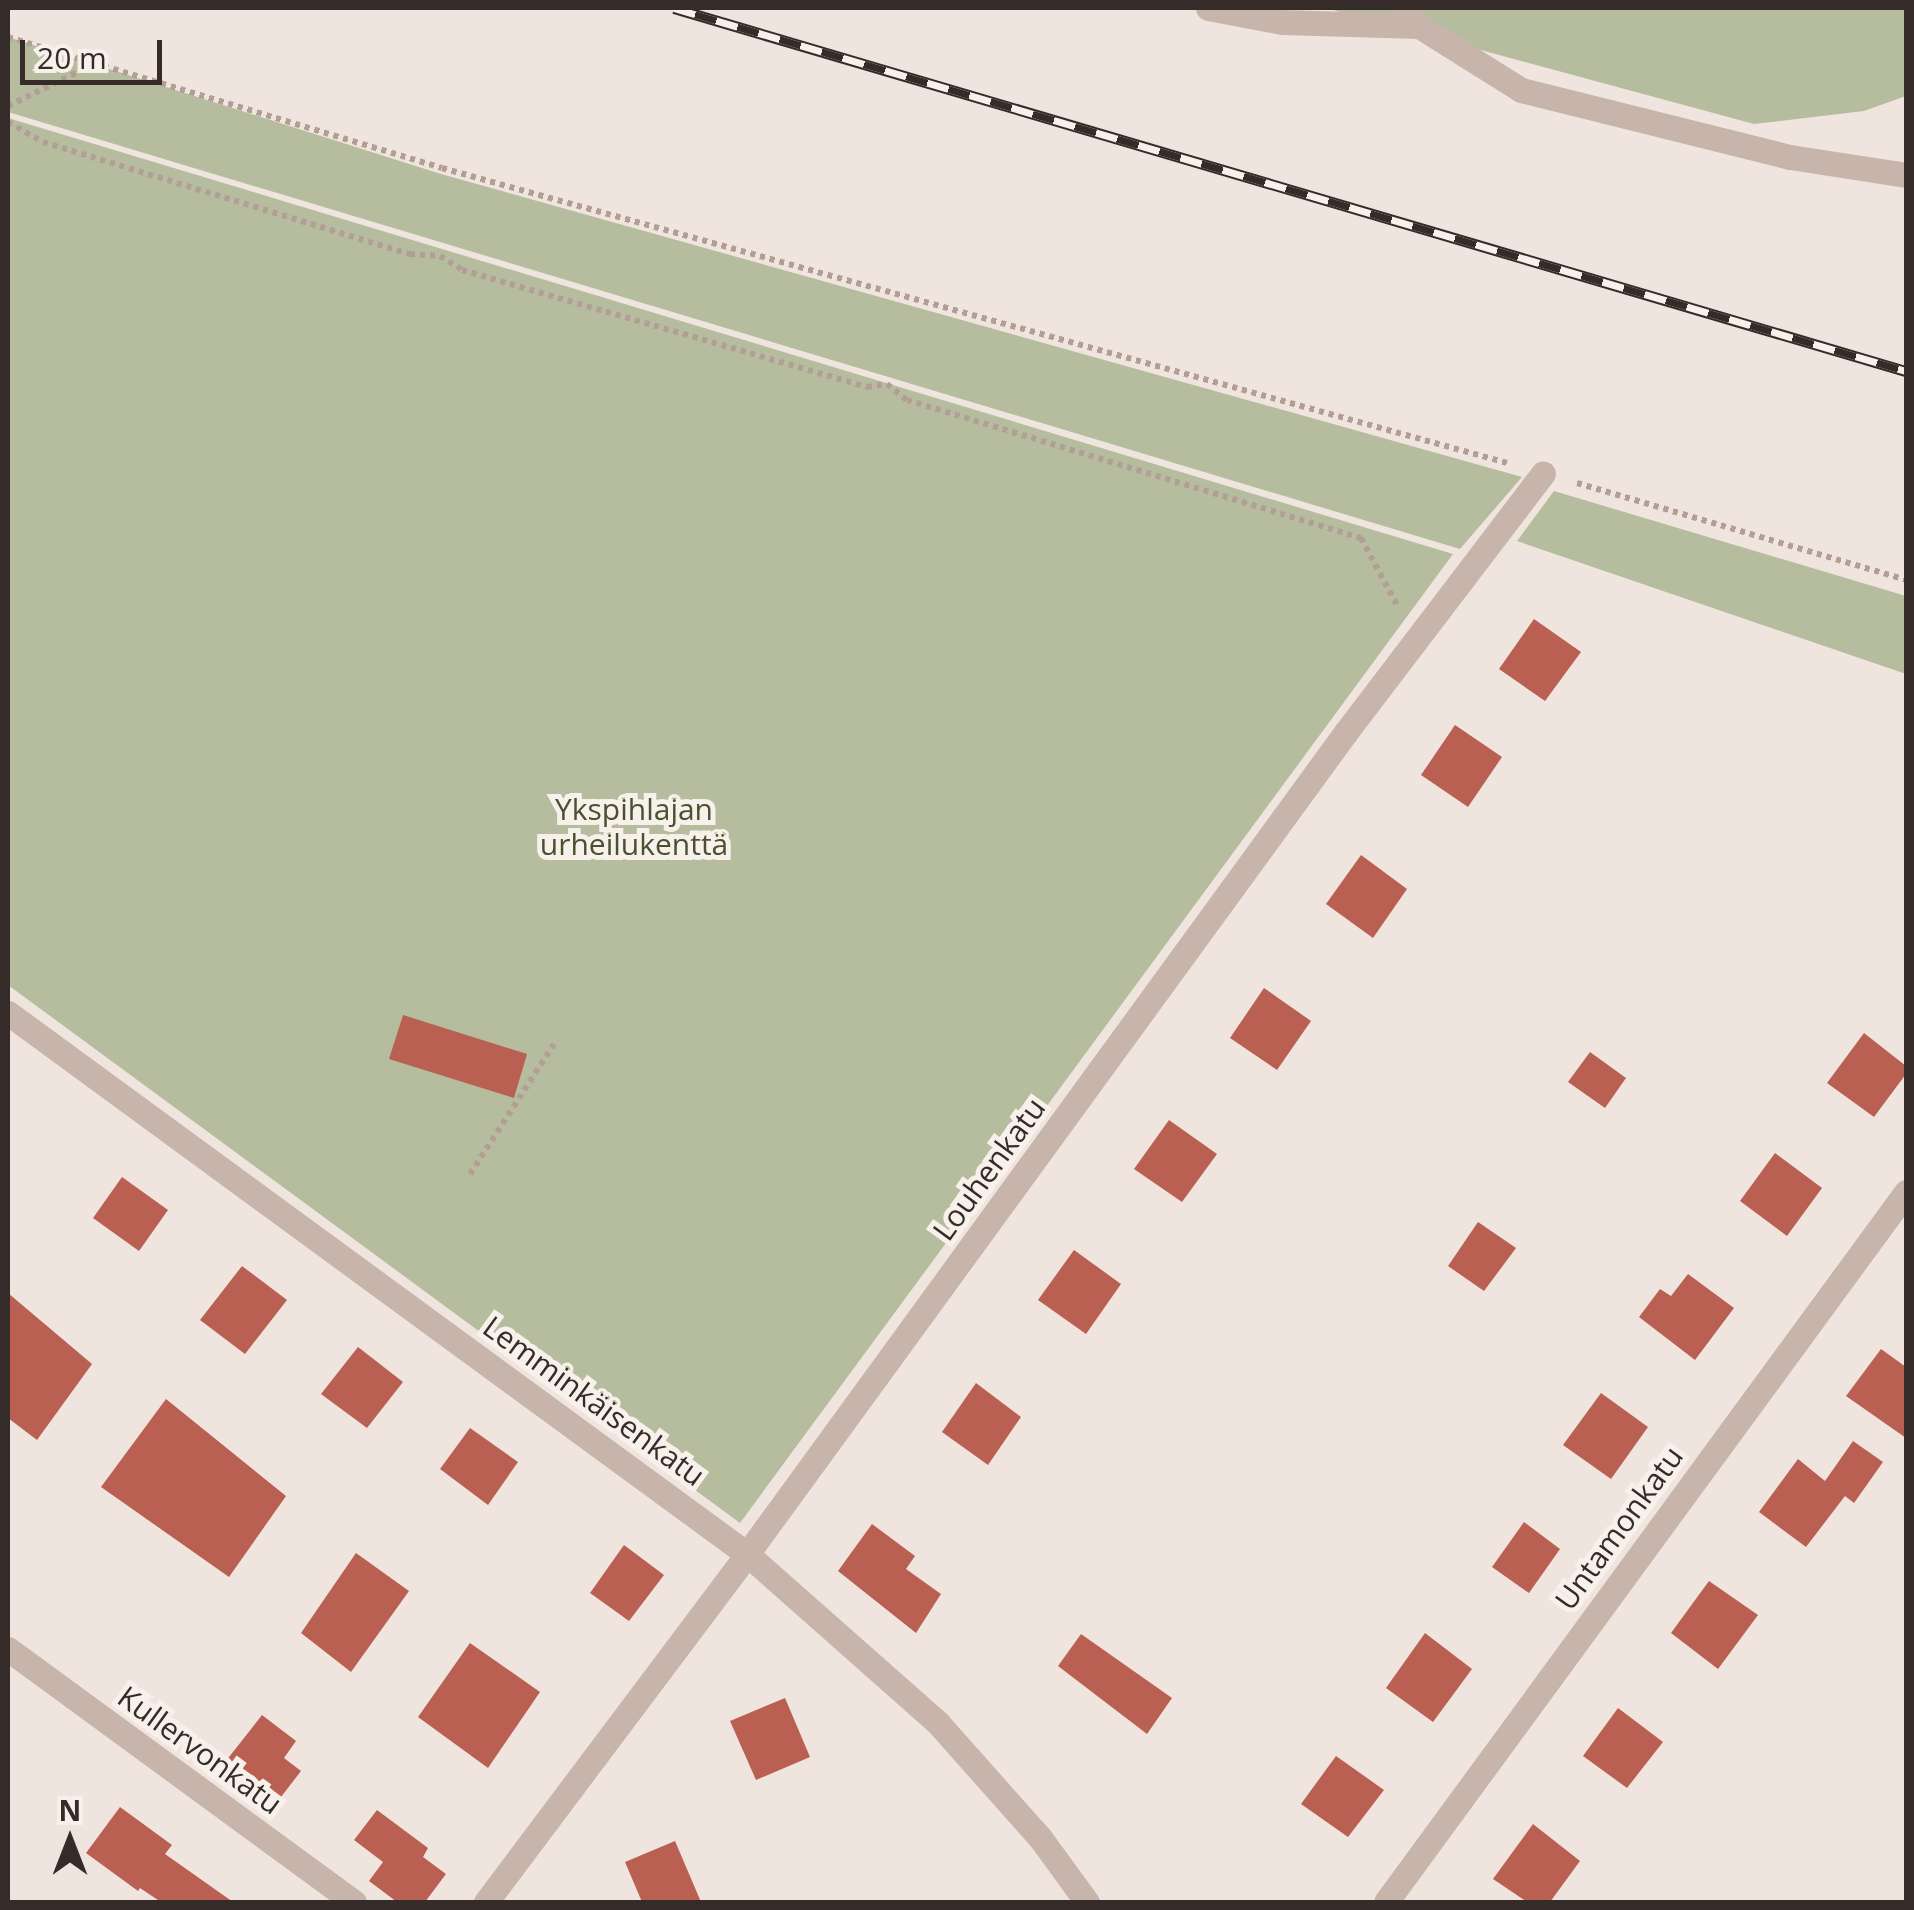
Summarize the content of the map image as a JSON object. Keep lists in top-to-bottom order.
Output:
{
  "streets": {
    "street": [
      "Louhenkatu",
      "Lemminkäisenkatu",
      "Untamonkatu",
      "Kullervonkatu"
    ]
  },
  "crossings": [
    ["Louhenkatu", "Lemminkäisenkatu"]
  ],
  "parks": ["Ykspihlajan urheilukenttä"],
  "scale_bar": "20 m",
  "north": "top"
}
